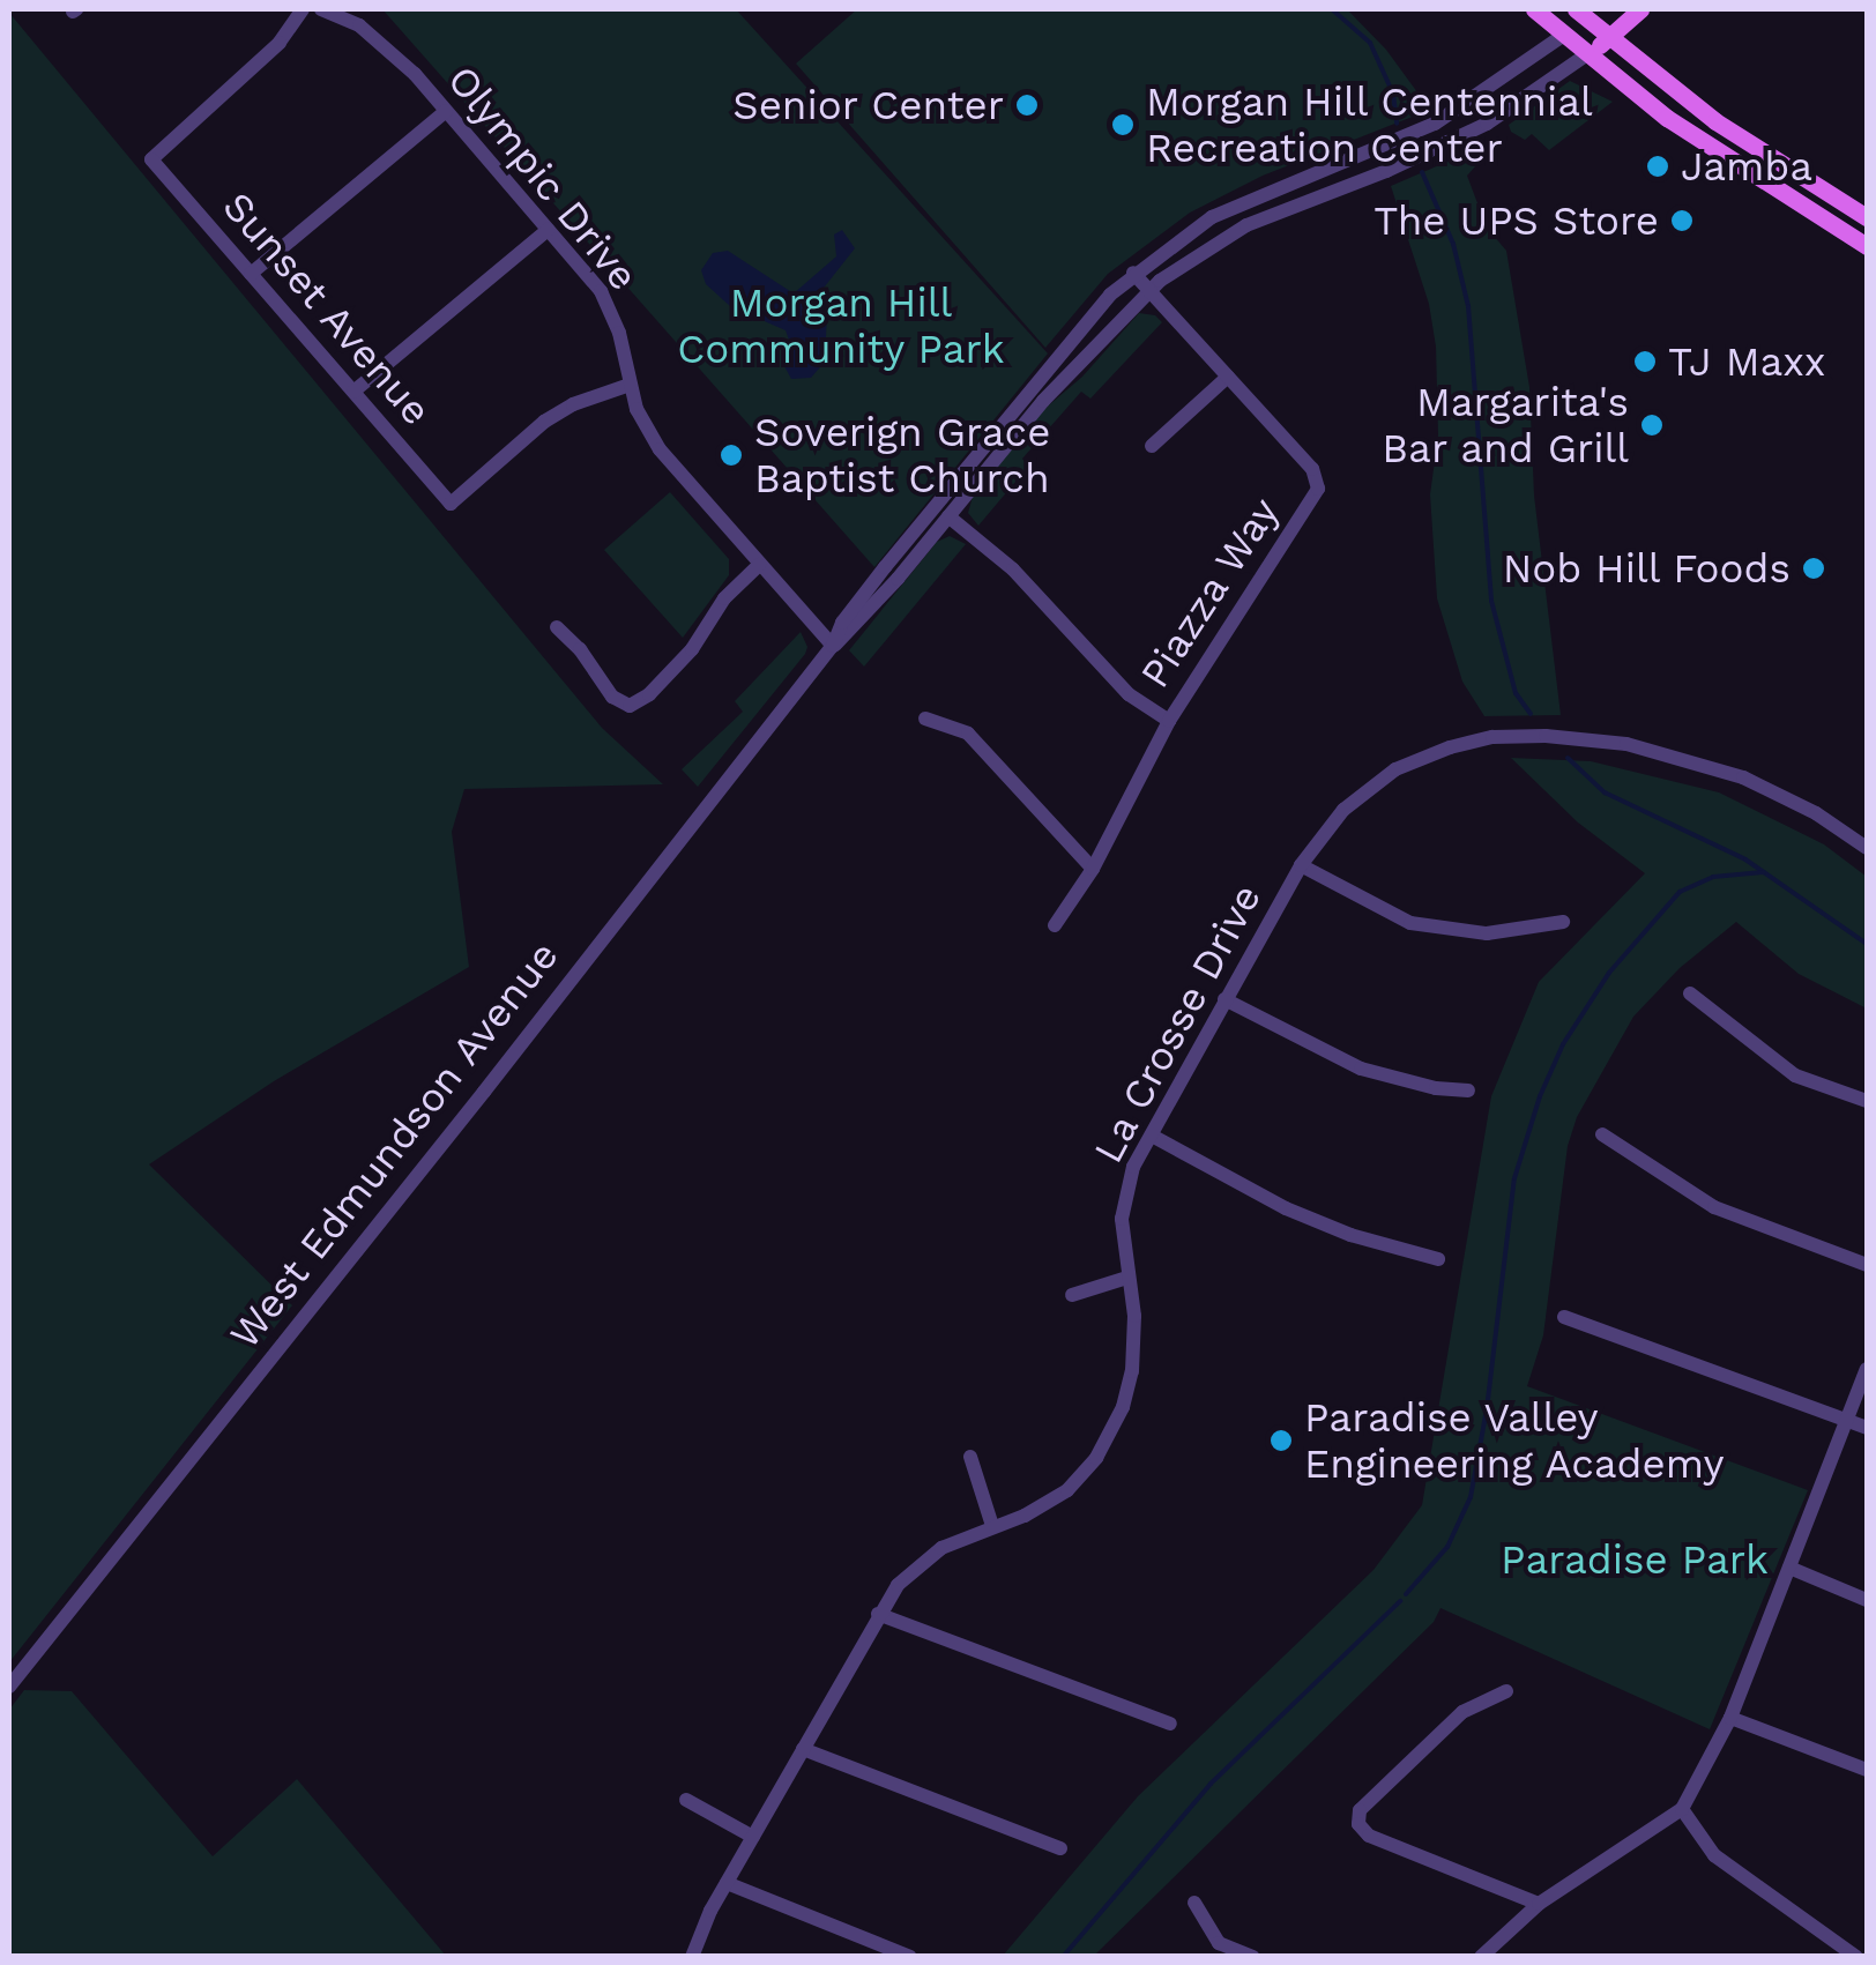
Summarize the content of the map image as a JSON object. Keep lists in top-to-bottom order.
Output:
{
  "streets": {
    "street": [
      "Olympic Drive",
      "Sunset Avenue",
      "Piazza Way",
      "La Crosse Drive",
      "West Edmundson Avenue"
    ]
  },
  "crossings": [
    ["Olympic Drive", "Sunset Avenue"],
    ["Olympic Drive", "West Edmundson Avenue"],
    ["Piazza Way", "West Edmundson Avenue"]
  ],
  "parks": ["Morgan Hill Community Park", "Paradise Park"],
  "places": [
    "Senior Center",
    "Morgan Hill Centennial Recreation Center",
    "Jamba",
    "The UPS Store",
    "TJ Maxx",
    "Margarita's Bar and Grill",
    "Soverign Grace Baptist Church",
    "Nob Hill Foods",
    "Paradise Valley Engineering Academy"
  ]
}
